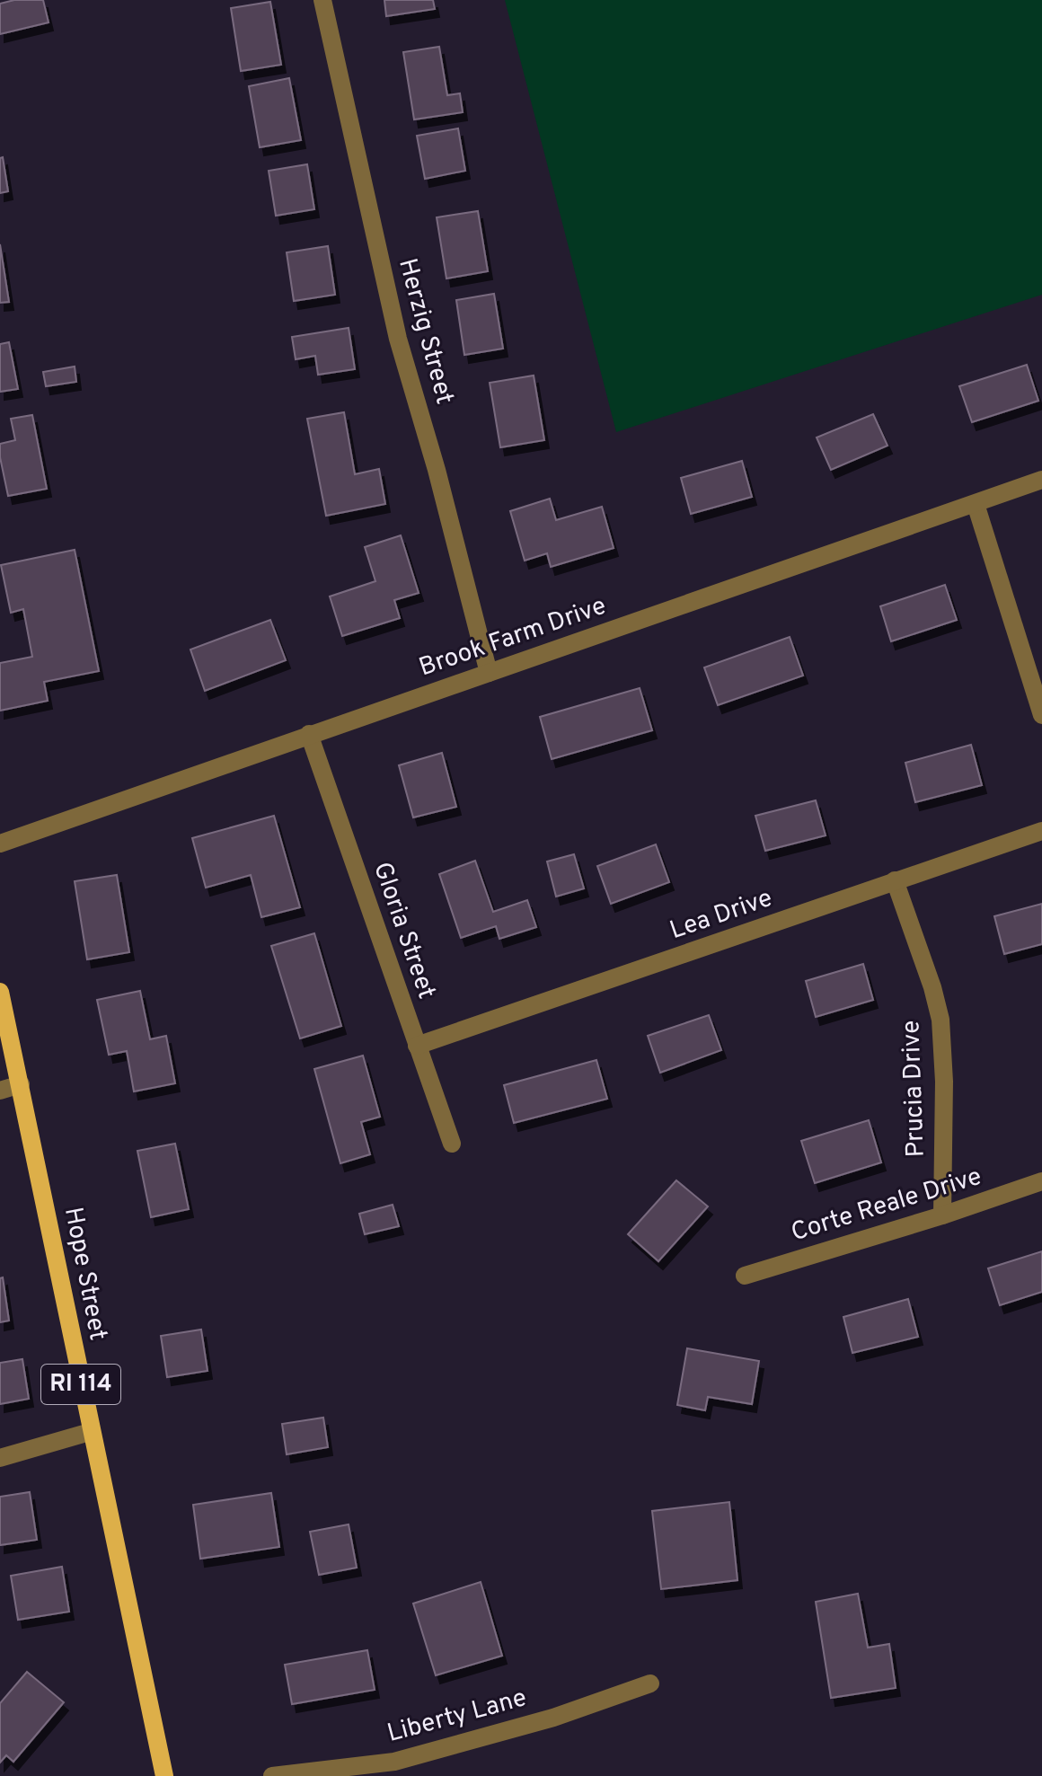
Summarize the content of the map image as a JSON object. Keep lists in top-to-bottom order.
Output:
{
  "streets": {
    "main road": ["Hope Street", "RI 114"],
    "street": [
      "Herzig Street",
      "Brook Farm Drive",
      "Lea Drive",
      "Gloria Street",
      "Prucia Drive",
      "Corte Reale Drive",
      "Liberty Lane"
    ]
  },
  "crossings": [
    ["Herzig Street", "Brook Farm Drive"],
    ["Brook Farm Drive", "Gloria Street"],
    ["Lea Drive", "Gloria Street"],
    ["Lea Drive", "Prucia Drive"],
    ["Prucia Drive", "Corte Reale Drive"]
  ]
}
